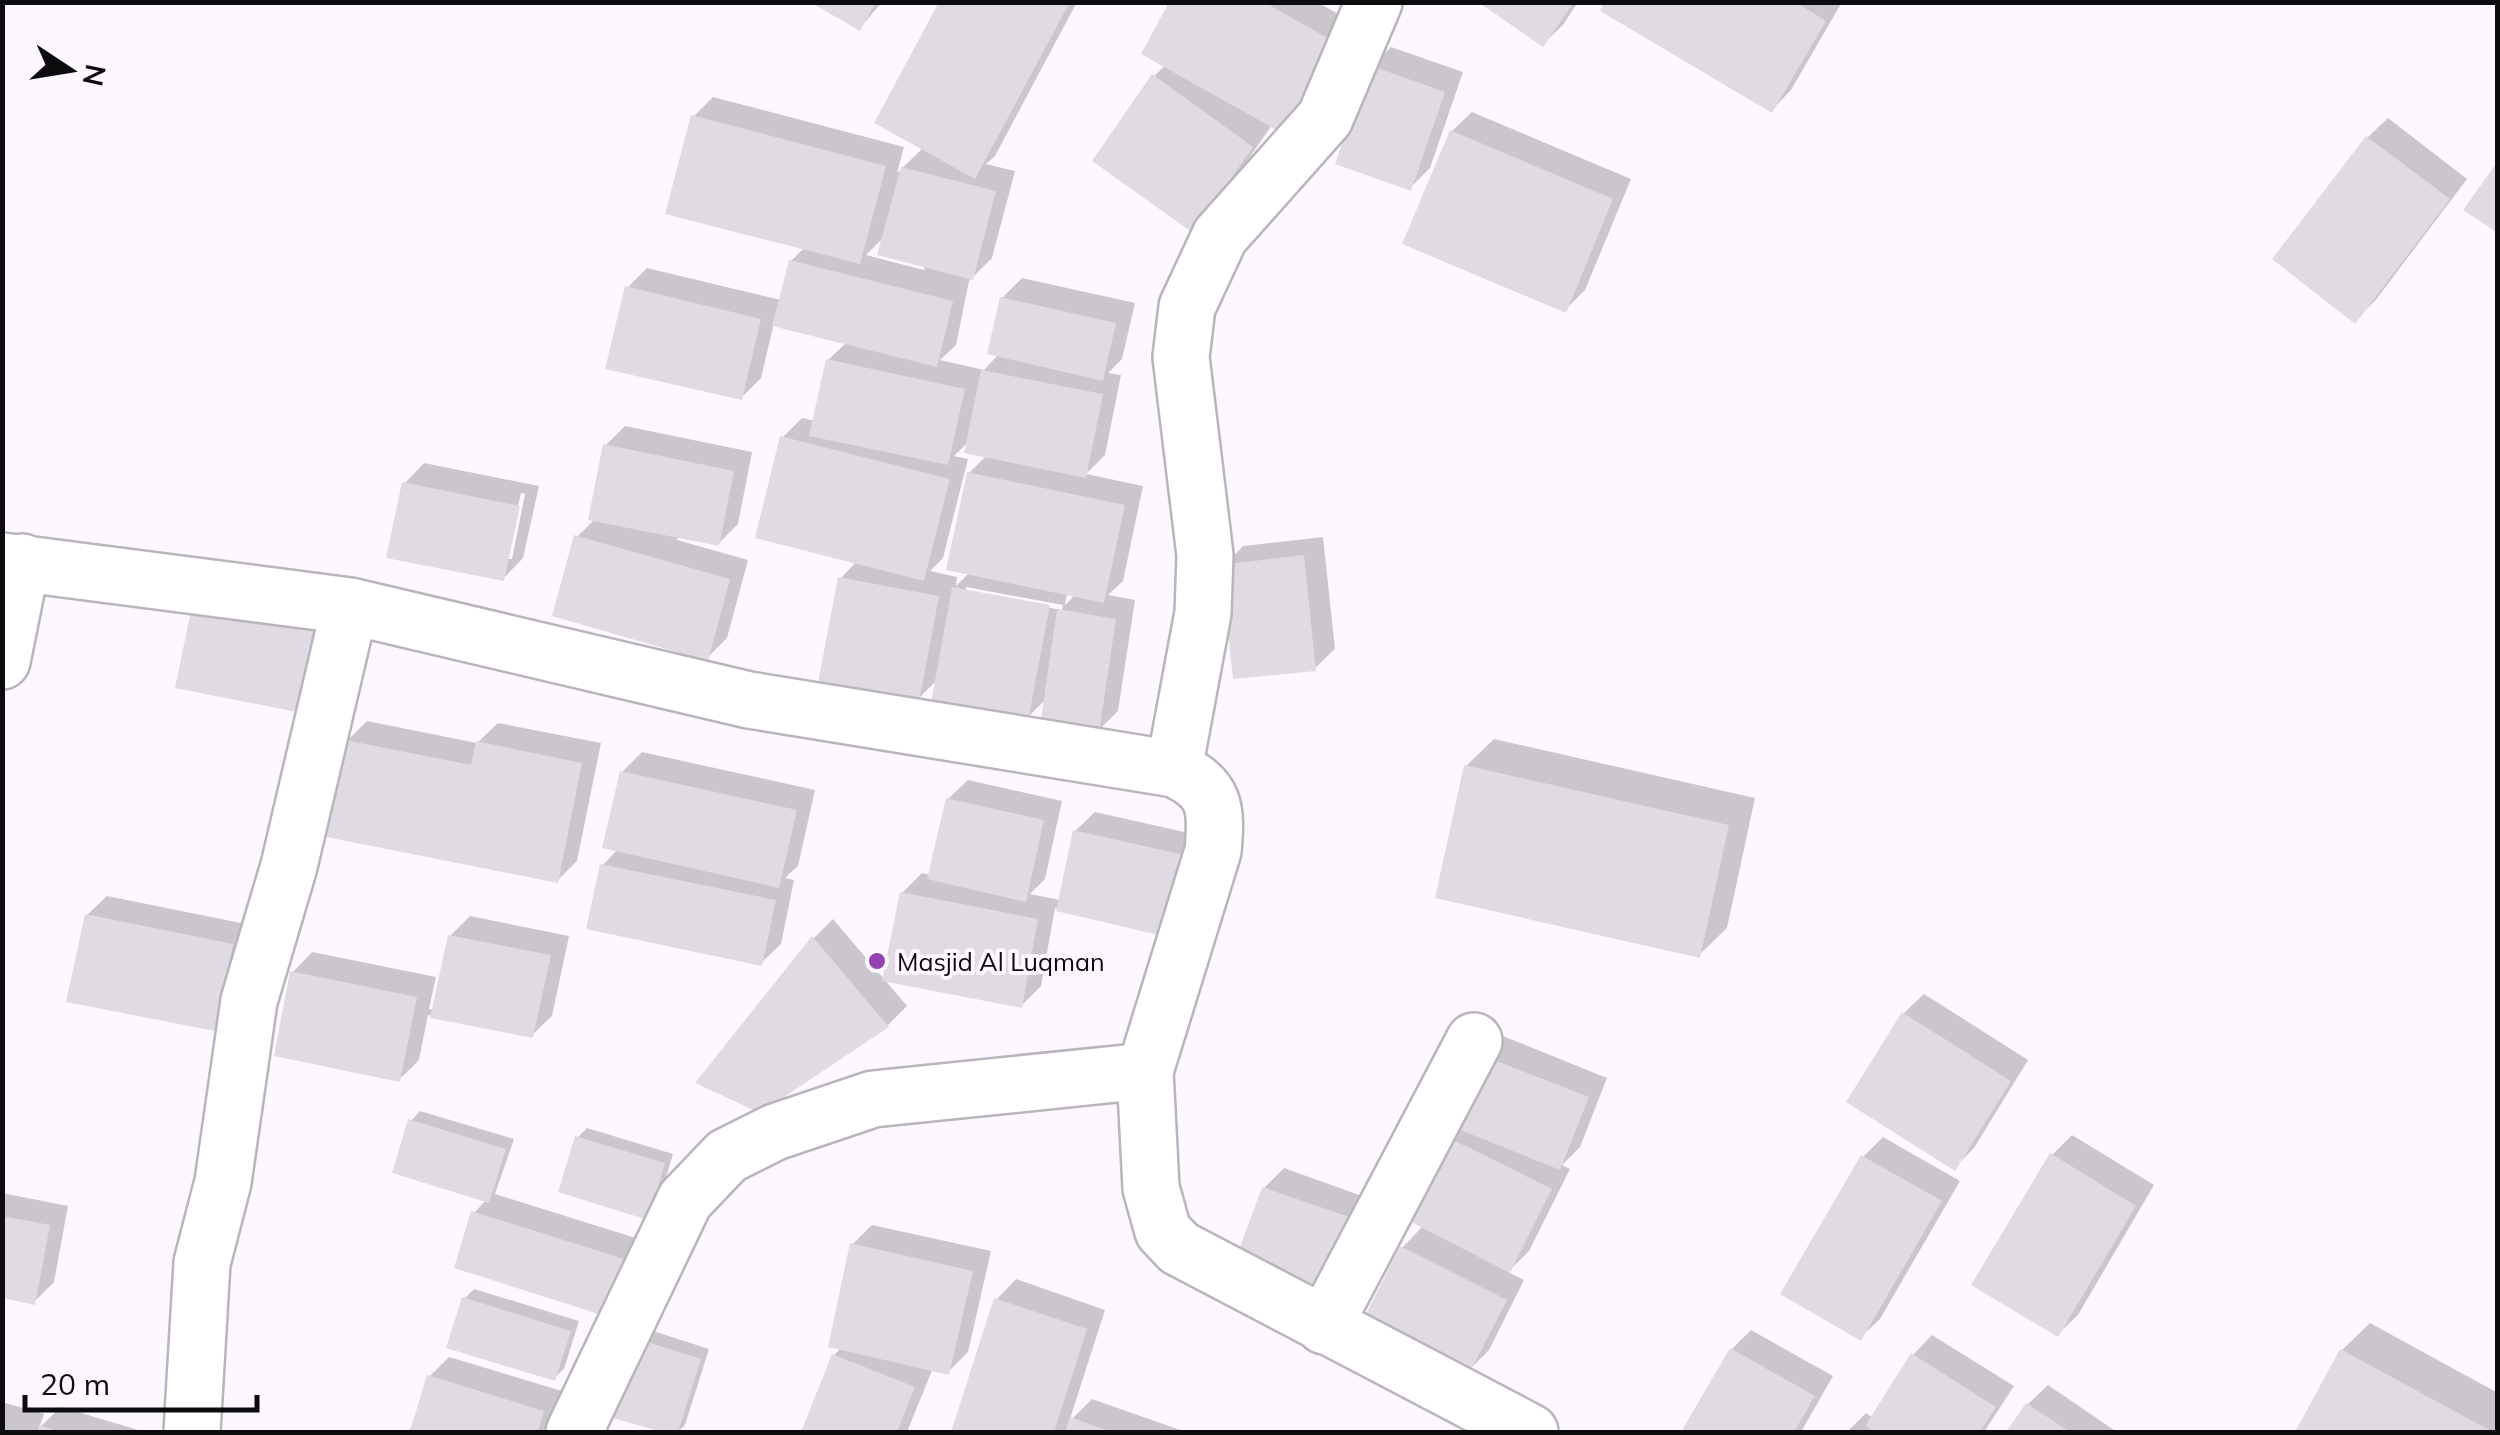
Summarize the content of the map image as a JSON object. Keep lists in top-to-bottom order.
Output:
{
  "places": ["Masjid Al Luqman"],
  "scale_bar": "20 m",
  "north": "right"
}
